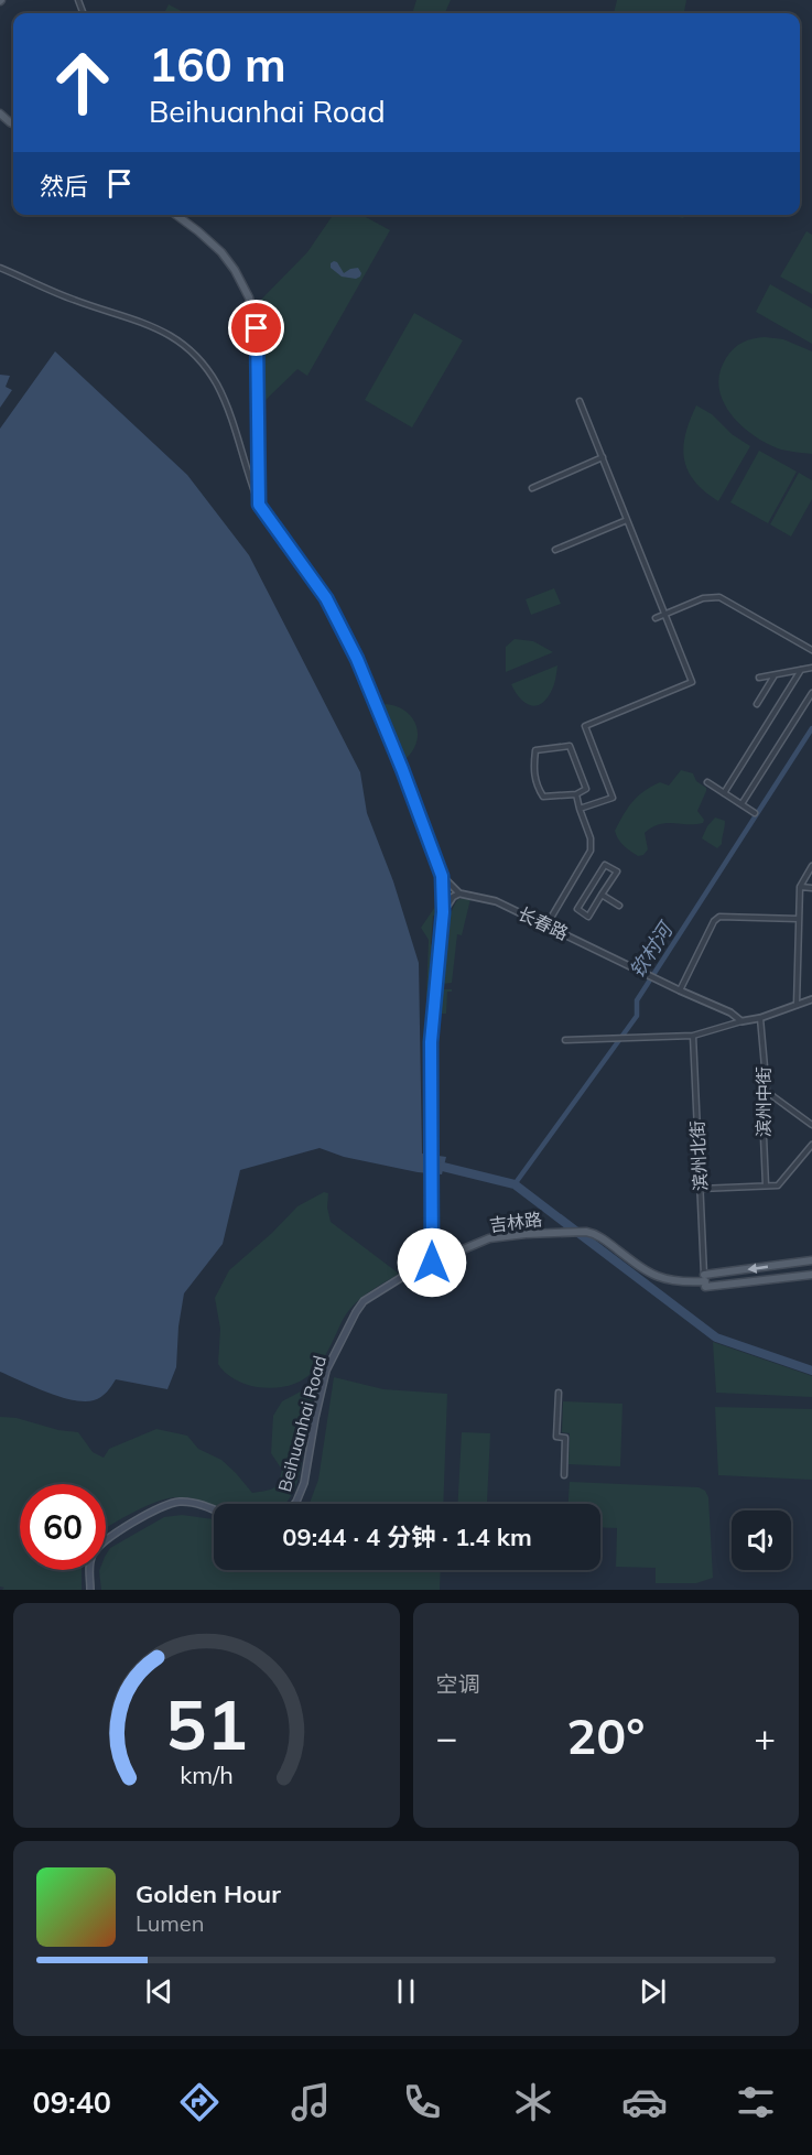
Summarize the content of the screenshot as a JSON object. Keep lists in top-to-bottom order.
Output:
{
  "streets": {
    "main road": ["吉林路", "Beihuanhai Road"],
    "street": ["长春路", "滨州中街", "滨州北街"]
  },
  "crossings": [
    ["滨州北街", "吉林路"],
    ["吉林路", "Beihuanhai Road"]
  ],
  "water": ["钦村河"],
  "page": {
    "turn": ["160 m", "Beihuanhai Road"],
    "then": "然后",
    "limit": "60",
    "trip": "09:44 · 4 分钟 · 1.4 km",
    "tile": "空调",
    "heat": ["−", "20°", "+"],
    "song": ["Golden Hour", "Lumen"],
    "tabs": "09:40",
    "gauge": ["51", "km/h"]
  }
}
